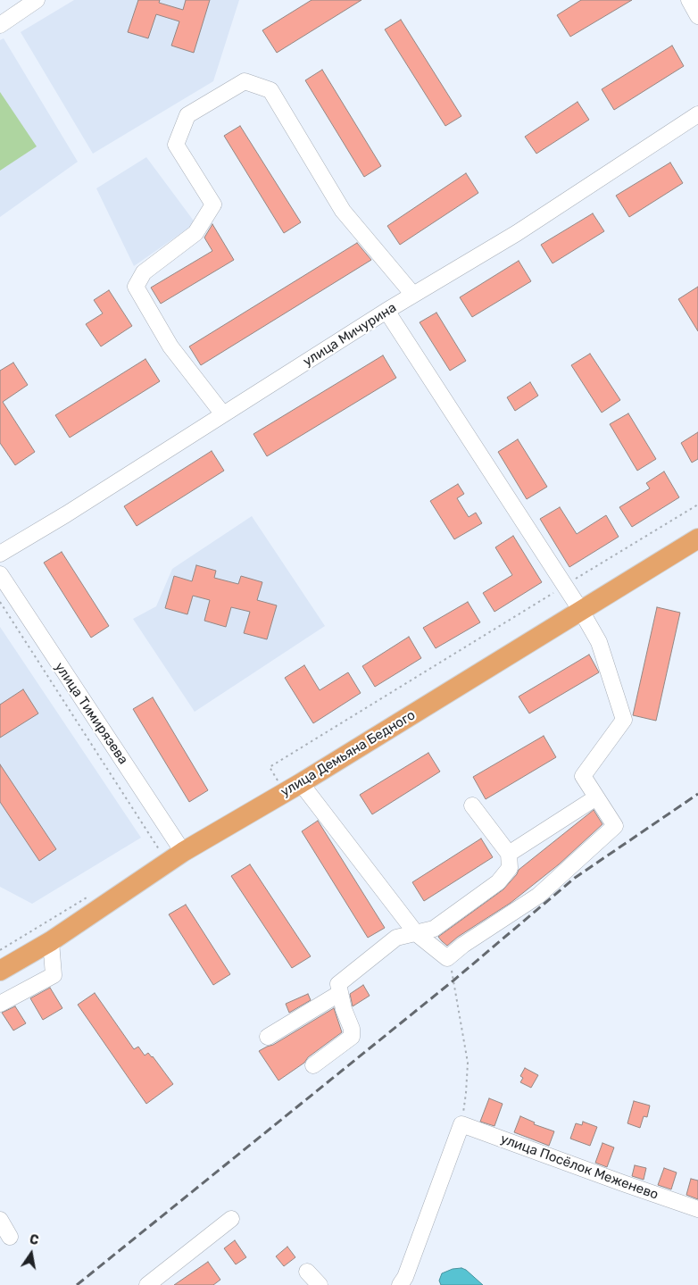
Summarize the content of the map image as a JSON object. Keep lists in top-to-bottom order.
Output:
{
  "streets": {
    "main road": ["улица Демьяна Бедного"],
    "street": ["улица Мичурина", "улица Тимирязева", "улица Посёлок Меженево"]
  },
  "crossings": [
    ["улица Тимирязева", "улица Демьяна Бедного"]
  ],
  "north": "top"
}
